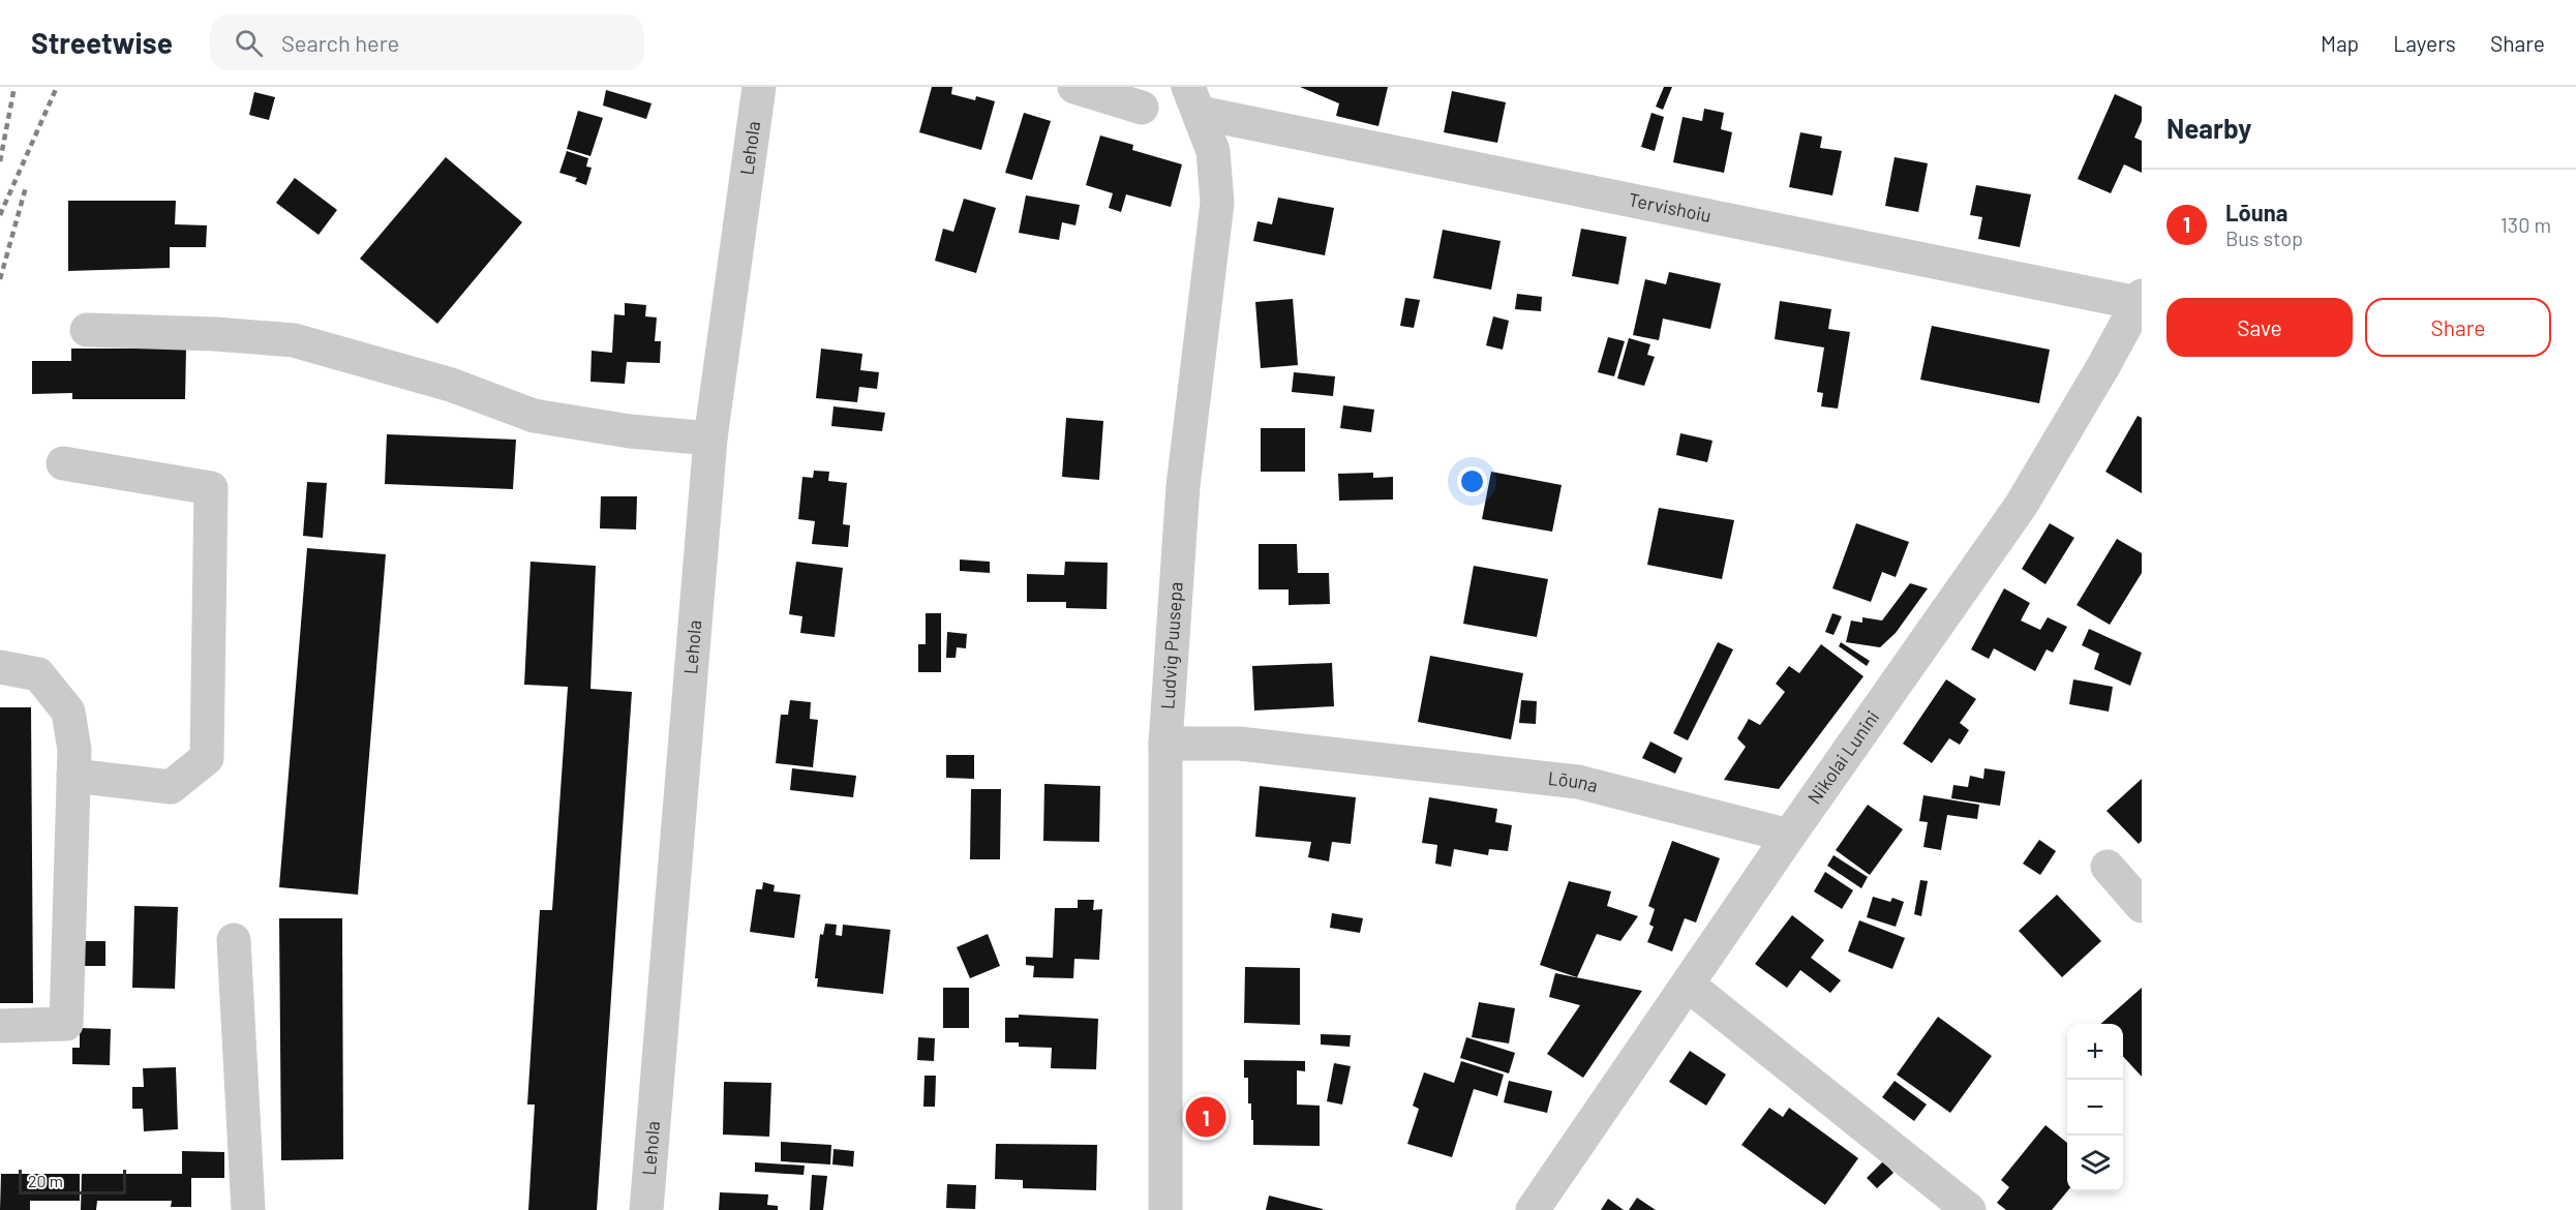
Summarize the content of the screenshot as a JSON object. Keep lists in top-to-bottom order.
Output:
{
  "streets": {
    "street": [
      "Lehola",
      "Tervishoiu",
      "Ludvig Puusepa",
      "Nikolai Lunini",
      "Lõuna"
    ]
  },
  "crossings": [
    ["Tervishoiu", "Ludvig Puusepa"],
    ["Tervishoiu", "Nikolai Lunini"],
    ["Ludvig Puusepa", "Lõuna"],
    ["Nikolai Lunini", "Lõuna"]
  ],
  "scale_bar": "20 m",
  "page": {
    "header": "Streetwise",
    "search": "Search here",
    "nav": ["Map", "Layers", "Share"],
    "heading": "Nearby",
    "list": [
      {
        "mark": "1",
        "name": "Lõuna",
        "note": "Bus stop",
        "value": "130 m"
      }
    ],
    "buttons": ["Save", "Share"],
    "map_buttons": ["+", "−"],
    "pins": "1",
    "scale": "20 m"
  }
}
